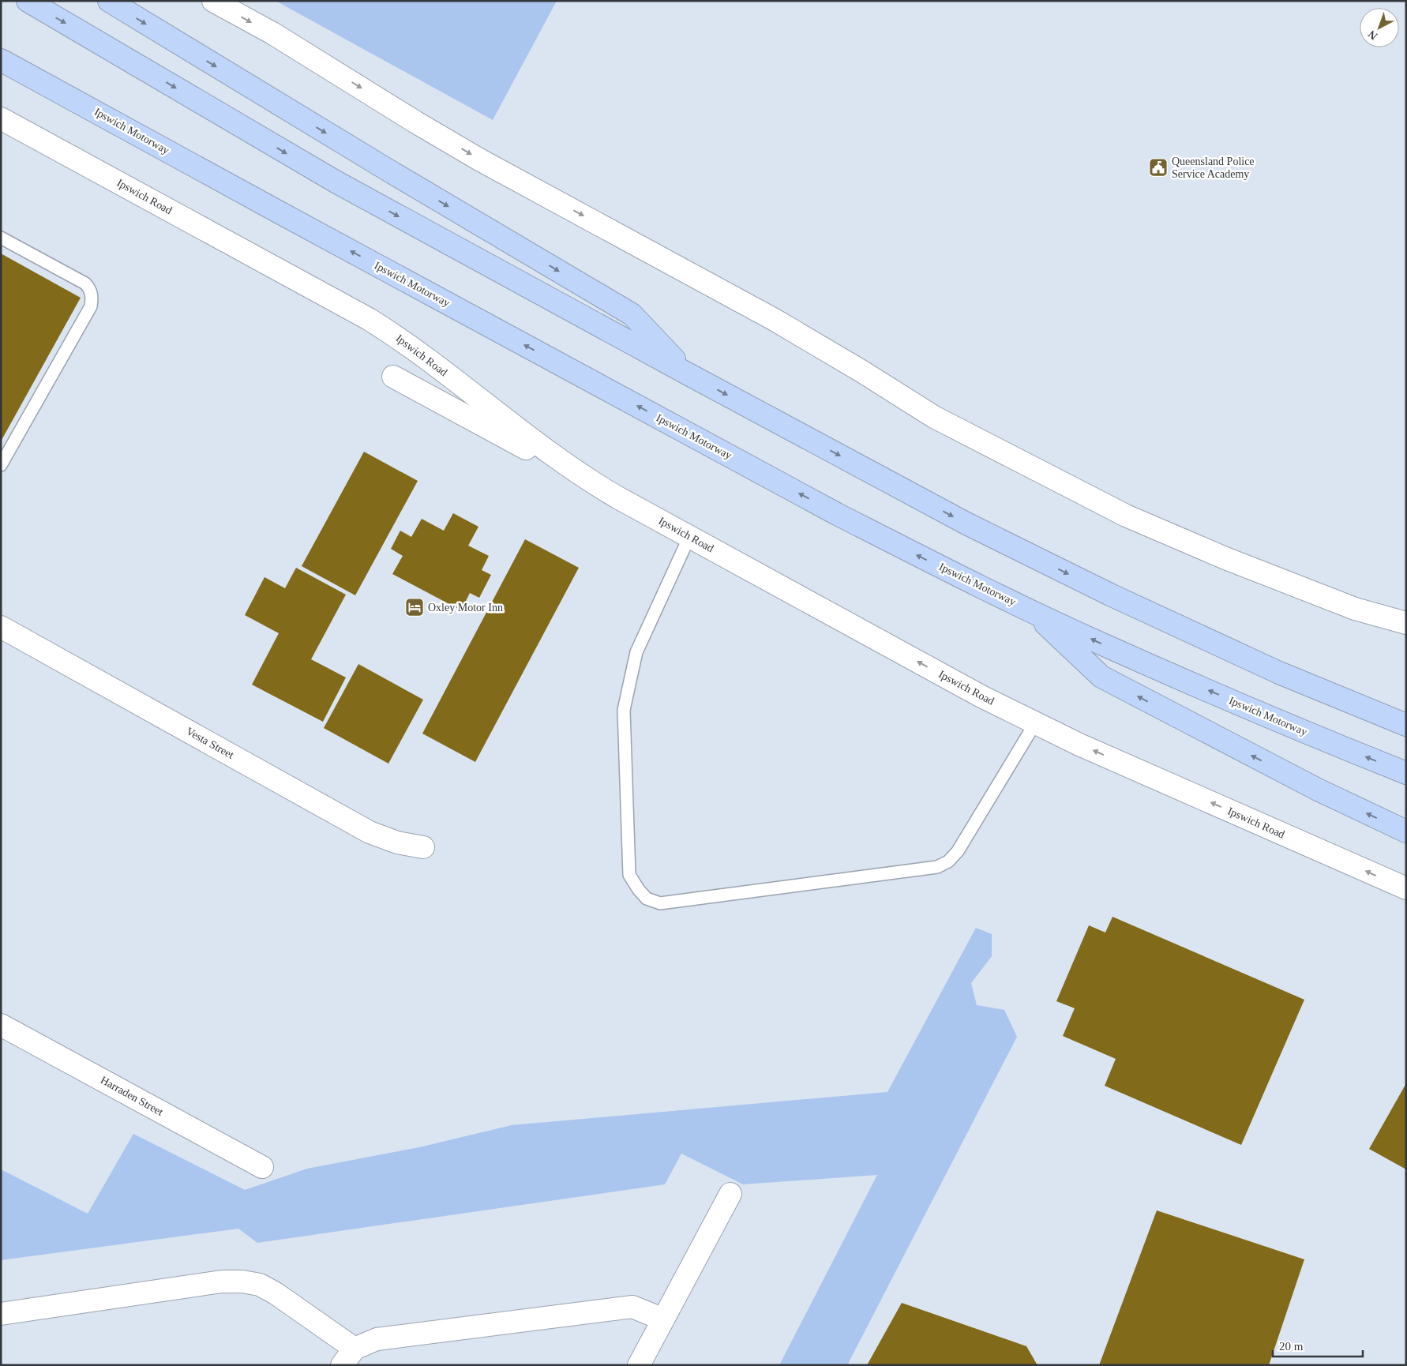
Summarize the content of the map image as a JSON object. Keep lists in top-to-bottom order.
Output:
{
  "streets": {
    "highway": ["Ipswich Motorway"],
    "street": ["Ipswich Road", "Vesta Street", "Harraden Street"]
  },
  "one_way": ["Ipswich Road"],
  "places": {
    "public building": ["Queensland Police Service Academy"],
    "hotel": ["Oxley Motor Inn"]
  },
  "scale_bar": "20 m",
  "north": "bottom left"
}
